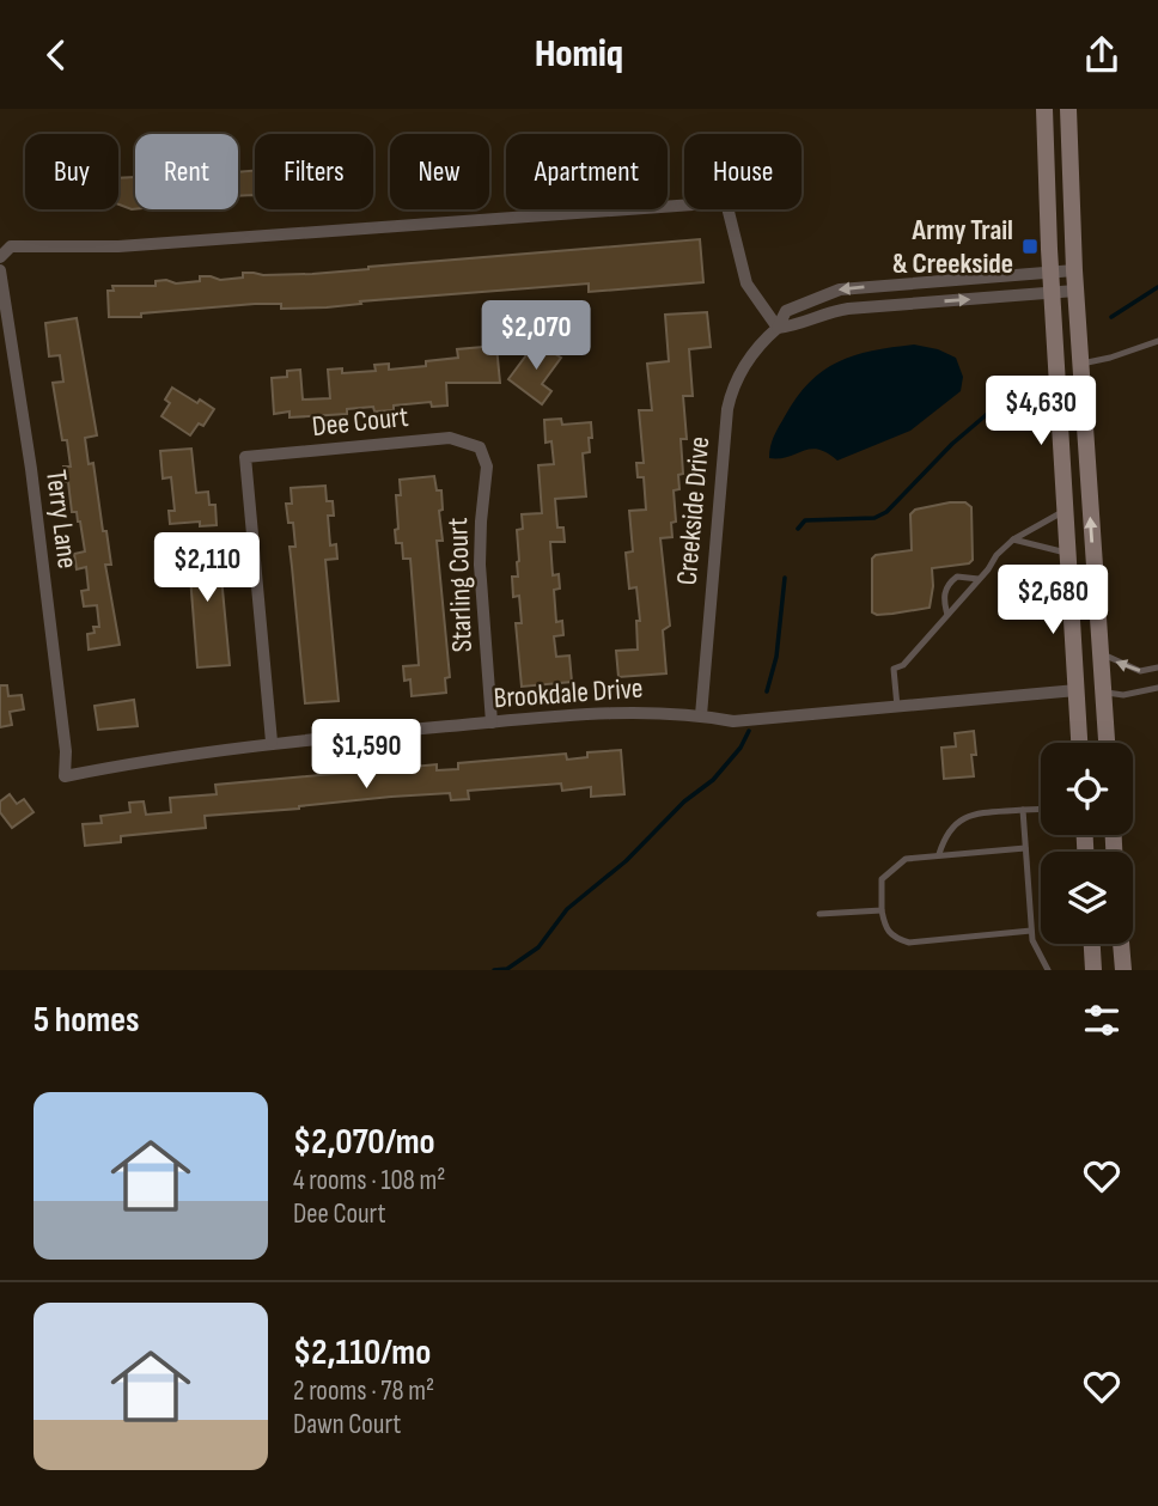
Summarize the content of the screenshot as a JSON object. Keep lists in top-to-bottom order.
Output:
{
  "streets": {
    "street": [
      "Dee Court",
      "Creekside Drive",
      "Terry Lane",
      "Starling Court",
      "Brookdale Drive"
    ]
  },
  "crossings": [
    ["Dee Court", "Starling Court"],
    ["Dee Court", "Brookdale Drive"],
    ["Creekside Drive", "Brookdale Drive"],
    ["Terry Lane", "Brookdale Drive"],
    ["Starling Court", "Brookdale Drive"]
  ],
  "places": {
    "transit": ["Army Trail & Creekside"]
  },
  "page": {
    "header": "Homiq",
    "chip": [
      "Buy",
      "Rent",
      "Filters",
      "New",
      "Apartment",
      "House"
    ],
    "price": [
      "$2,070",
      "$4,630",
      "$2,110",
      "$2,680",
      "$1,590"
    ],
    "heading": "5 homes",
    "list": [
      {
        "name": "$2,070/mo",
        "note": "4 rooms · 108 m² · Dee Court"
      },
      {
        "name": "$2,110/mo",
        "note": "2 rooms · 78 m² · Dawn Court"
      }
    ]
  }
}
